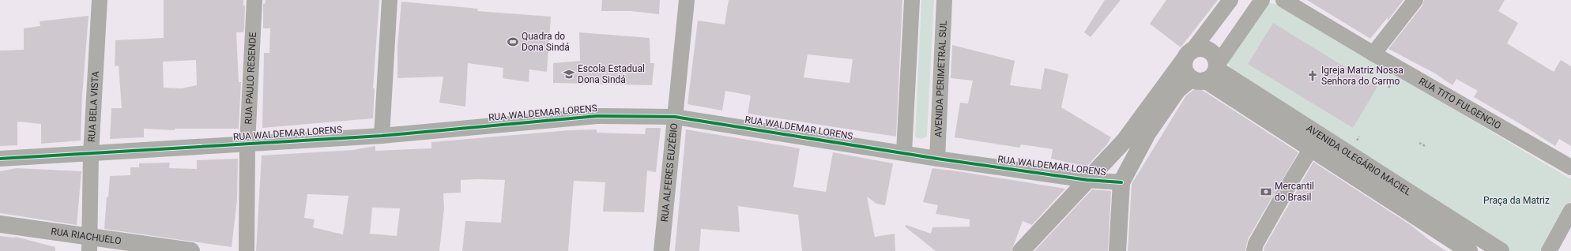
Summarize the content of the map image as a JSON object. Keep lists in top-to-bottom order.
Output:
{
  "streets": {
    "main road": ["AVENIDA OLEGÁRIO MACIEL"],
    "street": [
      "RUA PAULO RESENDE",
      "AVENIDA PERIMETRAL SUL",
      "RUA TITO FULGENCIO",
      "RUA BELA VISTA",
      "RUA WALDEMAR LORENS",
      "RUA ALFERES EUZÉBIO",
      "RUA RIACHUELO"
    ]
  },
  "crossings": [
    ["RUA PAULO RESENDE", "RUA WALDEMAR LORENS"],
    ["AVENIDA PERIMETRAL SUL", "RUA WALDEMAR LORENS"],
    ["RUA BELA VISTA", "RUA WALDEMAR LORENS"],
    ["RUA BELA VISTA", "RUA RIACHUELO"],
    ["RUA WALDEMAR LORENS", "RUA ALFERES EUZÉBIO"]
  ],
  "parks": ["Praça da Matriz"],
  "places": {
    "sports": ["Quadra do Dona Sindá"],
    "school or university": ["Escola Estadual Dona Sindá"],
    "church": ["Igreja Matriz Nossa Senhora do Carmo"],
    "bank": ["Mercantil do Brasil"]
  }
}
